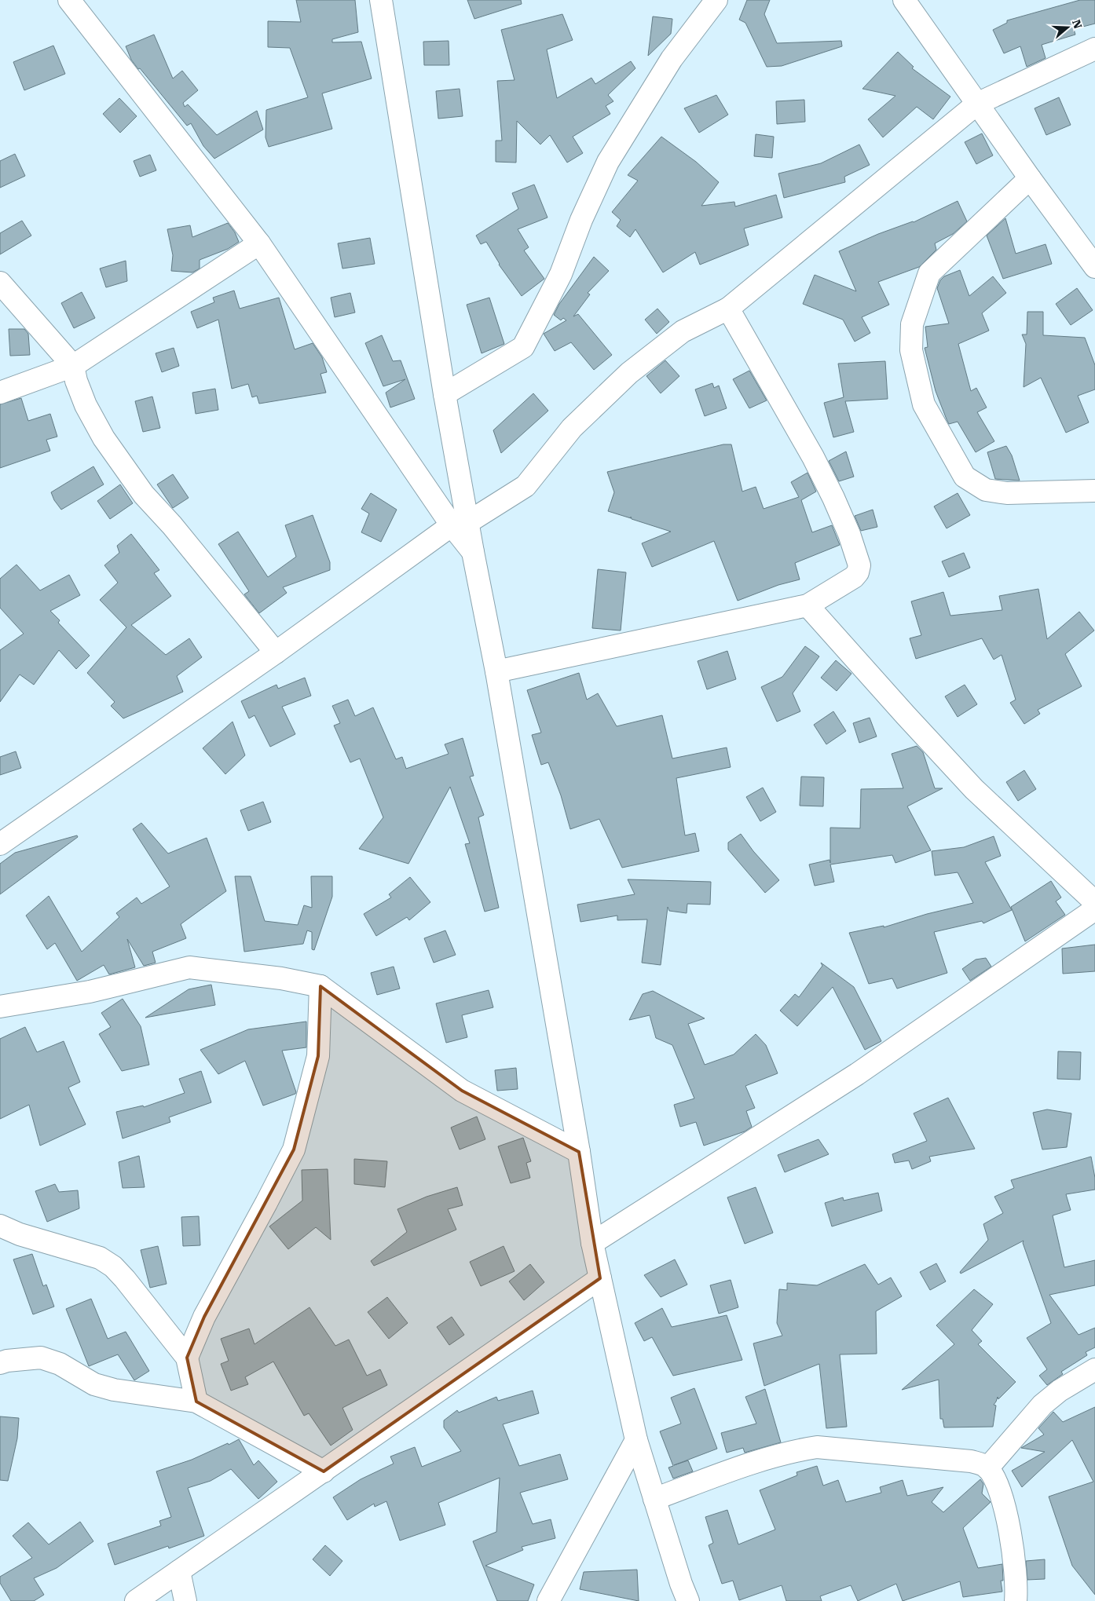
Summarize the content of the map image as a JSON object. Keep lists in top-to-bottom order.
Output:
{
  "north": "right"
}
